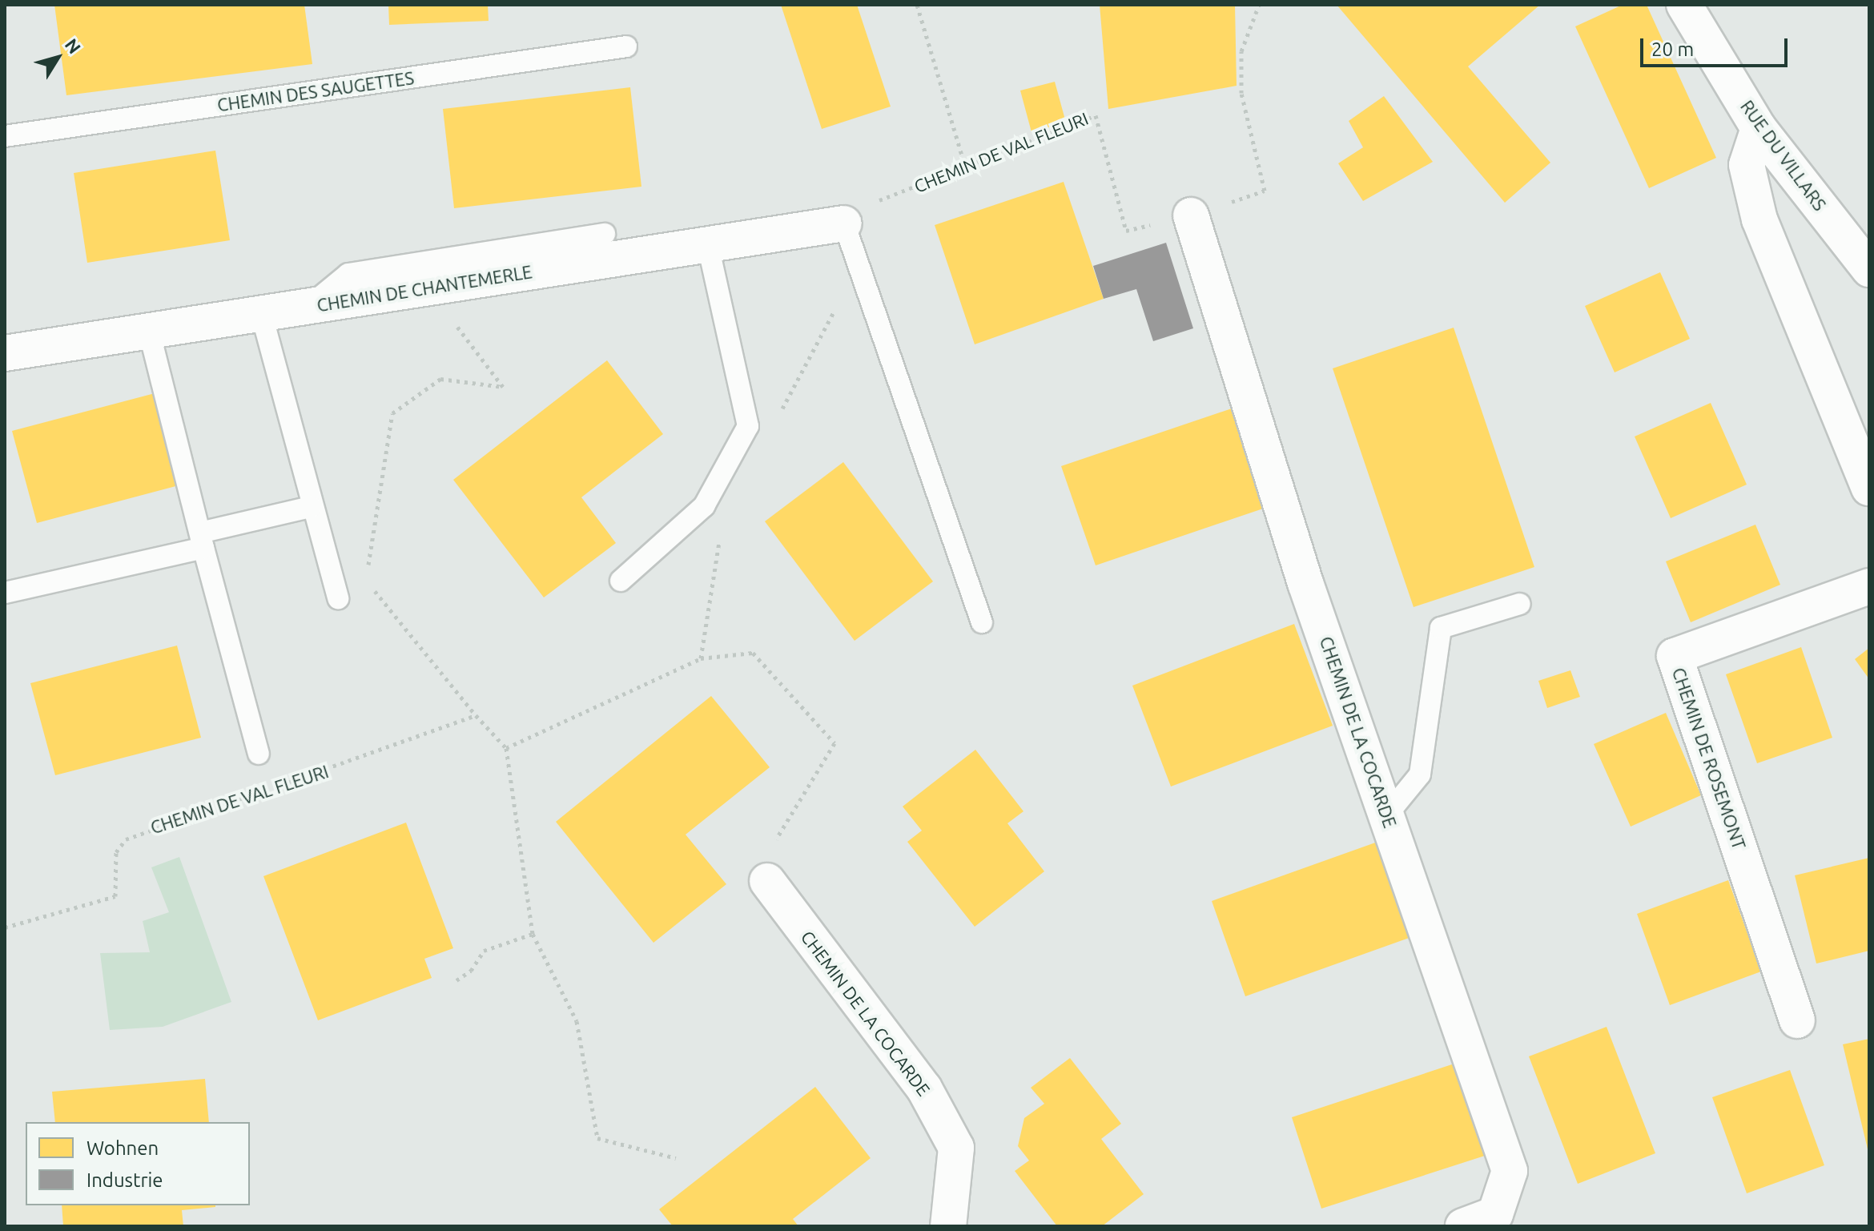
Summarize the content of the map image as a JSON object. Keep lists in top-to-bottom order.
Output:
{
  "streets": {
    "street": [
      "RUE DU VILLARS",
      "CHEMIN DE CHANTEMERLE",
      "CHEMIN DE LA COCARDE",
      "CHEMIN DE ROSEMONT"
    ],
    "lane": ["CHEMIN DES SAUGETTES"],
    "path": ["CHEMIN DE VAL FLEURI"]
  },
  "crossings": [
    ["CHEMIN DE VAL FLEURI", "CHEMIN DE CHANTEMERLE"],
    ["CHEMIN DE VAL FLEURI", "CHEMIN DE LA COCARDE"]
  ],
  "legend": ["Wohnen", "Industrie"],
  "scale_bar": "20 m",
  "north": "top right"
}
